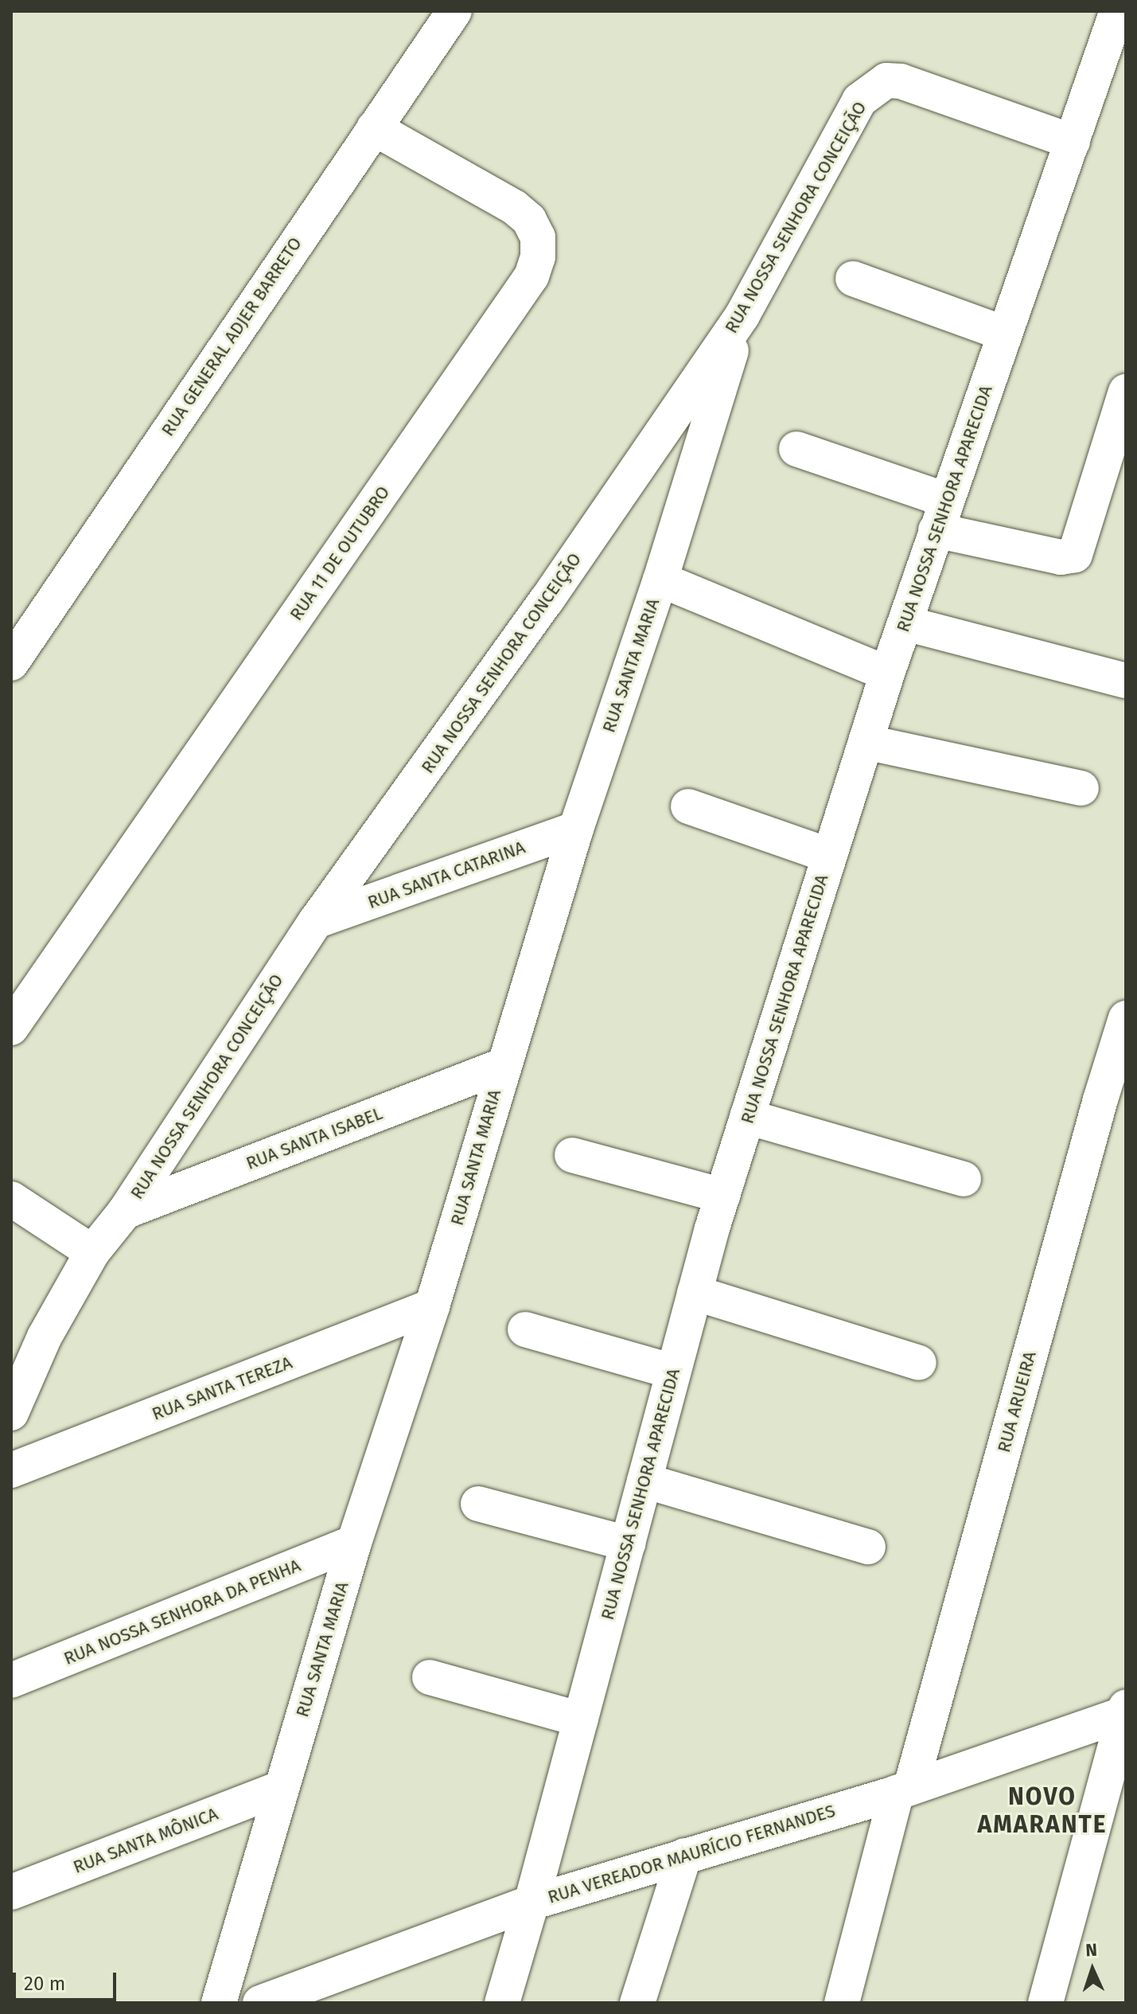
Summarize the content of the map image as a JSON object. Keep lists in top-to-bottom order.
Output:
{
  "streets": {
    "street": [
      "RUA NOSSA SENHORA CONCEIÇÃO",
      "RUA GENERAL ADJER BARRETO",
      "RUA NOSSA SENHORA APARECIDA",
      "RUA 11 DE OUTUBRO",
      "RUA SANTA MARIA",
      "RUA SANTA CATARINA",
      "RUA SANTA ISABEL",
      "RUA SANTA TEREZA",
      "RUA ARUEIRA",
      "RUA NOSSA SENHORA DA PENHA",
      "RUA SANTA MÔNICA",
      "RUA VEREADOR MAURÍCIO FERNANDES"
    ]
  },
  "crossings": [
    ["RUA NOSSA SENHORA CONCEIÇÃO", "RUA NOSSA SENHORA APARECIDA"],
    ["RUA NOSSA SENHORA CONCEIÇÃO", "RUA SANTA MARIA"],
    ["RUA NOSSA SENHORA CONCEIÇÃO", "RUA SANTA CATARINA"],
    ["RUA NOSSA SENHORA CONCEIÇÃO", "RUA SANTA ISABEL"],
    ["RUA GENERAL ADJER BARRETO", "RUA 11 DE OUTUBRO"],
    ["RUA NOSSA SENHORA APARECIDA", "RUA VEREADOR MAURÍCIO FERNANDES"],
    ["RUA SANTA MARIA", "RUA SANTA CATARINA"],
    ["RUA SANTA MARIA", "RUA SANTA ISABEL"],
    ["RUA SANTA MARIA", "RUA SANTA TEREZA"],
    ["RUA SANTA MARIA", "RUA NOSSA SENHORA DA PENHA"],
    ["RUA SANTA MARIA", "RUA SANTA MÔNICA"],
    ["RUA ARUEIRA", "RUA VEREADOR MAURÍCIO FERNANDES"]
  ],
  "districts": ["NOVO AMARANTE"],
  "scale_bar": "20 m",
  "north": "top"
}
